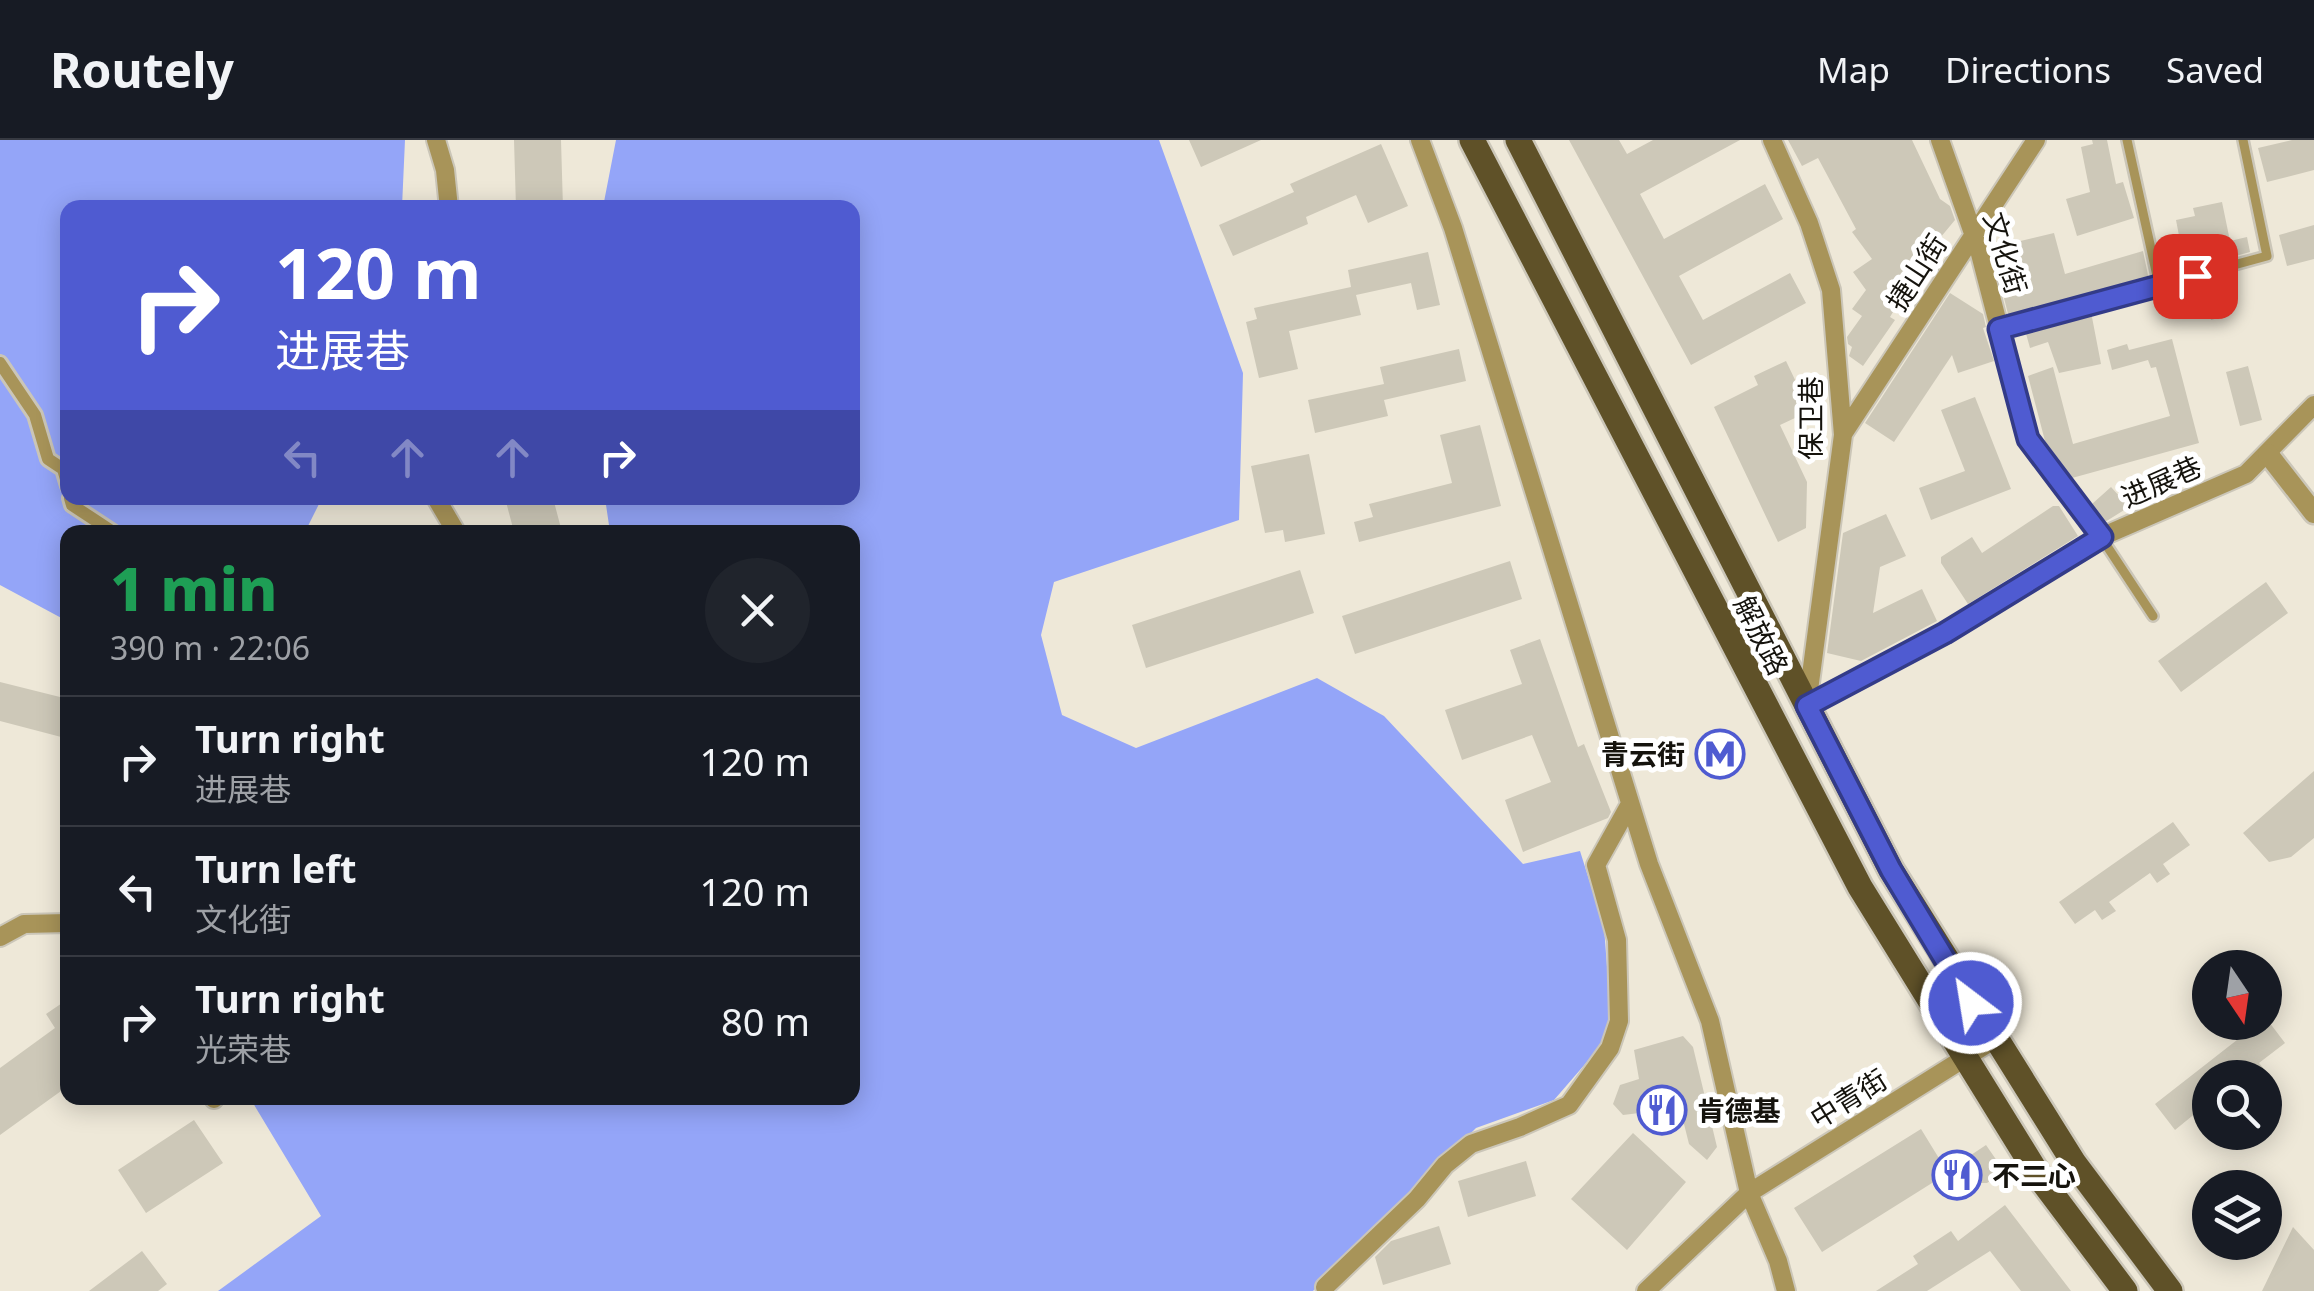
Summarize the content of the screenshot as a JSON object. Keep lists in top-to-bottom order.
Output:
{
  "streets": {
    "main road": ["解放路"],
    "street": [
      "文化街",
      "捷山街",
      "保卫巷",
      "进展巷",
      "中青街"
    ]
  },
  "crossings": [
    ["文化街", "捷山街"],
    ["文化街", "进展巷"],
    ["捷山街", "保卫巷"],
    ["保卫巷", "进展巷"],
    ["保卫巷", "解放路"],
    ["进展巷", "解放路"],
    ["解放路", "中青街"]
  ],
  "places": {
    "metro station": ["青云街"],
    "restaurant": ["肯德基", "不二心"]
  },
  "north": "bottom",
  "page": {
    "header": "Routely",
    "nav": ["Map", "Directions", "Saved"],
    "turn": ["120 m", "进展巷"],
    "heading": ["1 min", "390 m · 22:06"],
    "list": [
      {
        "name": "Turn right",
        "note": "进展巷",
        "value": "120 m"
      },
      {
        "name": "Turn left",
        "note": "文化街",
        "value": "120 m"
      },
      {
        "name": "Turn right",
        "note": "光荣巷",
        "value": "80 m"
      }
    ]
  }
}
